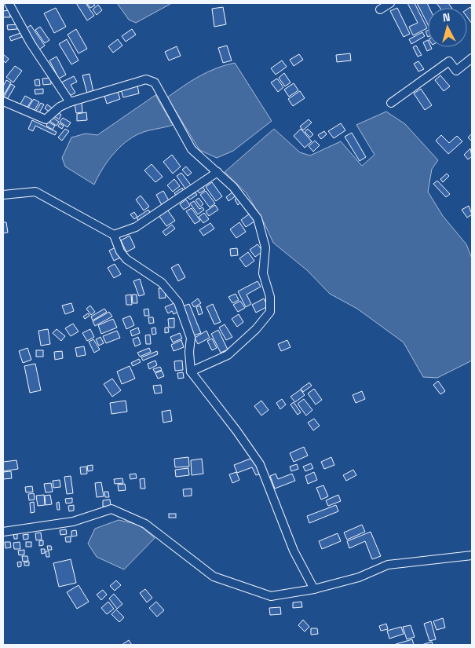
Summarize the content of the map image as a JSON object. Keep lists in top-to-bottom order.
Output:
{
  "north": "top"
}
